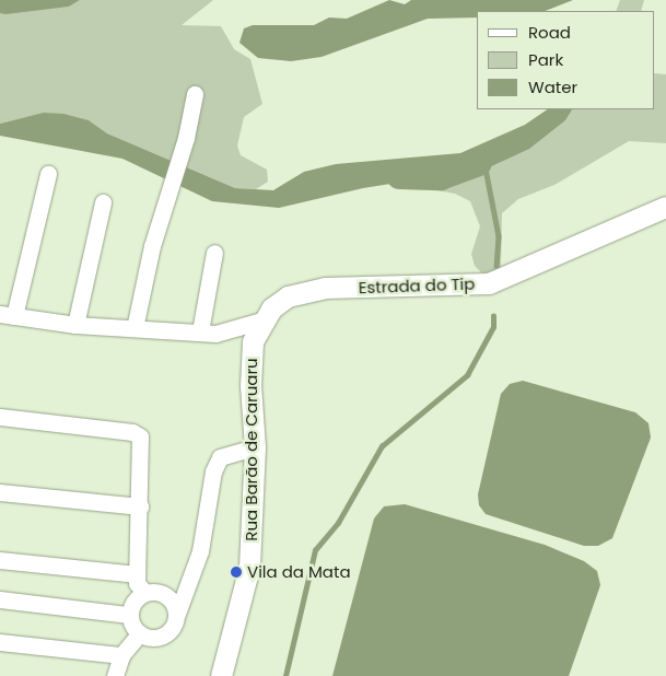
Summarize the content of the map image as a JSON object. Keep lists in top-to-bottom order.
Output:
{
  "streets": {
    "street": ["Estrada do Tip", "Rua Barão de Caruaru"]
  },
  "crossings": [
    ["Estrada do Tip", "Rua Barão de Caruaru"]
  ],
  "places": ["Vila da Mata"],
  "legend": ["Road", "Park", "Water"]
}
